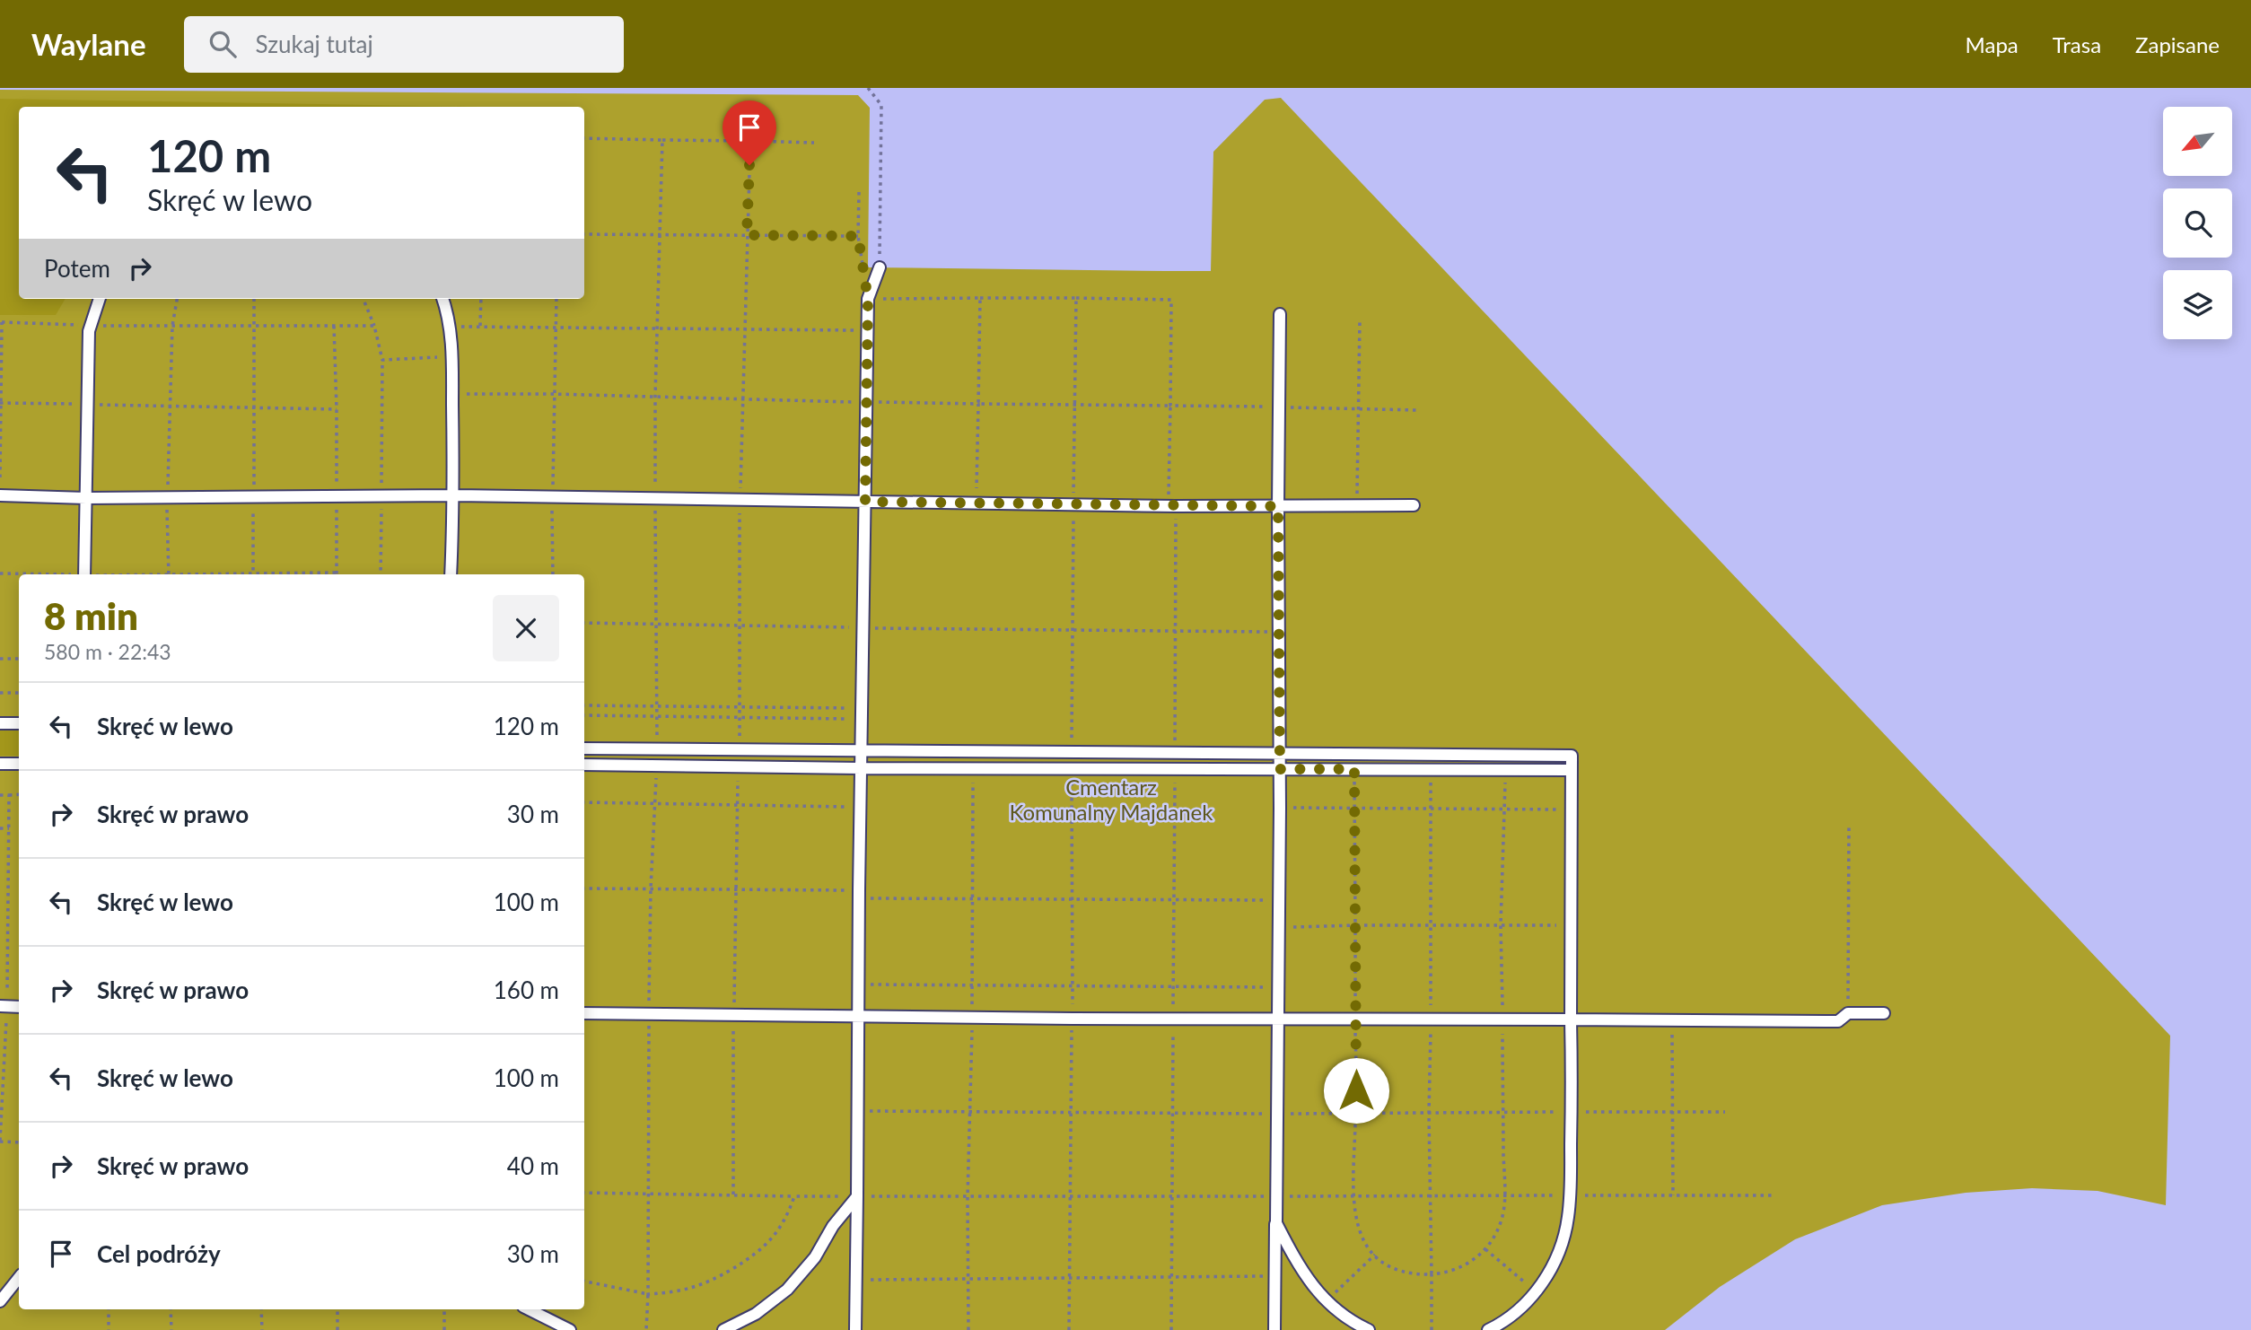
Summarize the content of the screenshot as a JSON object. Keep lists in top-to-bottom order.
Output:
{
  "parks": ["Cmentarz Komunalny Majdanek"],
  "north": "bottom left",
  "page": {
    "header": "Waylane",
    "search": "Szukaj tutaj",
    "nav": ["Mapa", "Trasa", "Zapisane"],
    "turn": ["120 m", "Skręć w lewo"],
    "then": "Potem",
    "heading": ["8 min", "580 m · 22:43"],
    "list": [
      {
        "name": "Skręć w lewo",
        "value": "120 m"
      },
      {
        "name": "Skręć w prawo",
        "value": "30 m"
      },
      {
        "name": "Skręć w lewo",
        "value": "100 m"
      },
      {
        "name": "Skręć w prawo",
        "value": "160 m"
      },
      {
        "name": "Skręć w lewo",
        "value": "100 m"
      },
      {
        "name": "Skręć w prawo",
        "value": "40 m"
      },
      {
        "name": "Cel podróży",
        "value": "30 m"
      }
    ]
  }
}
